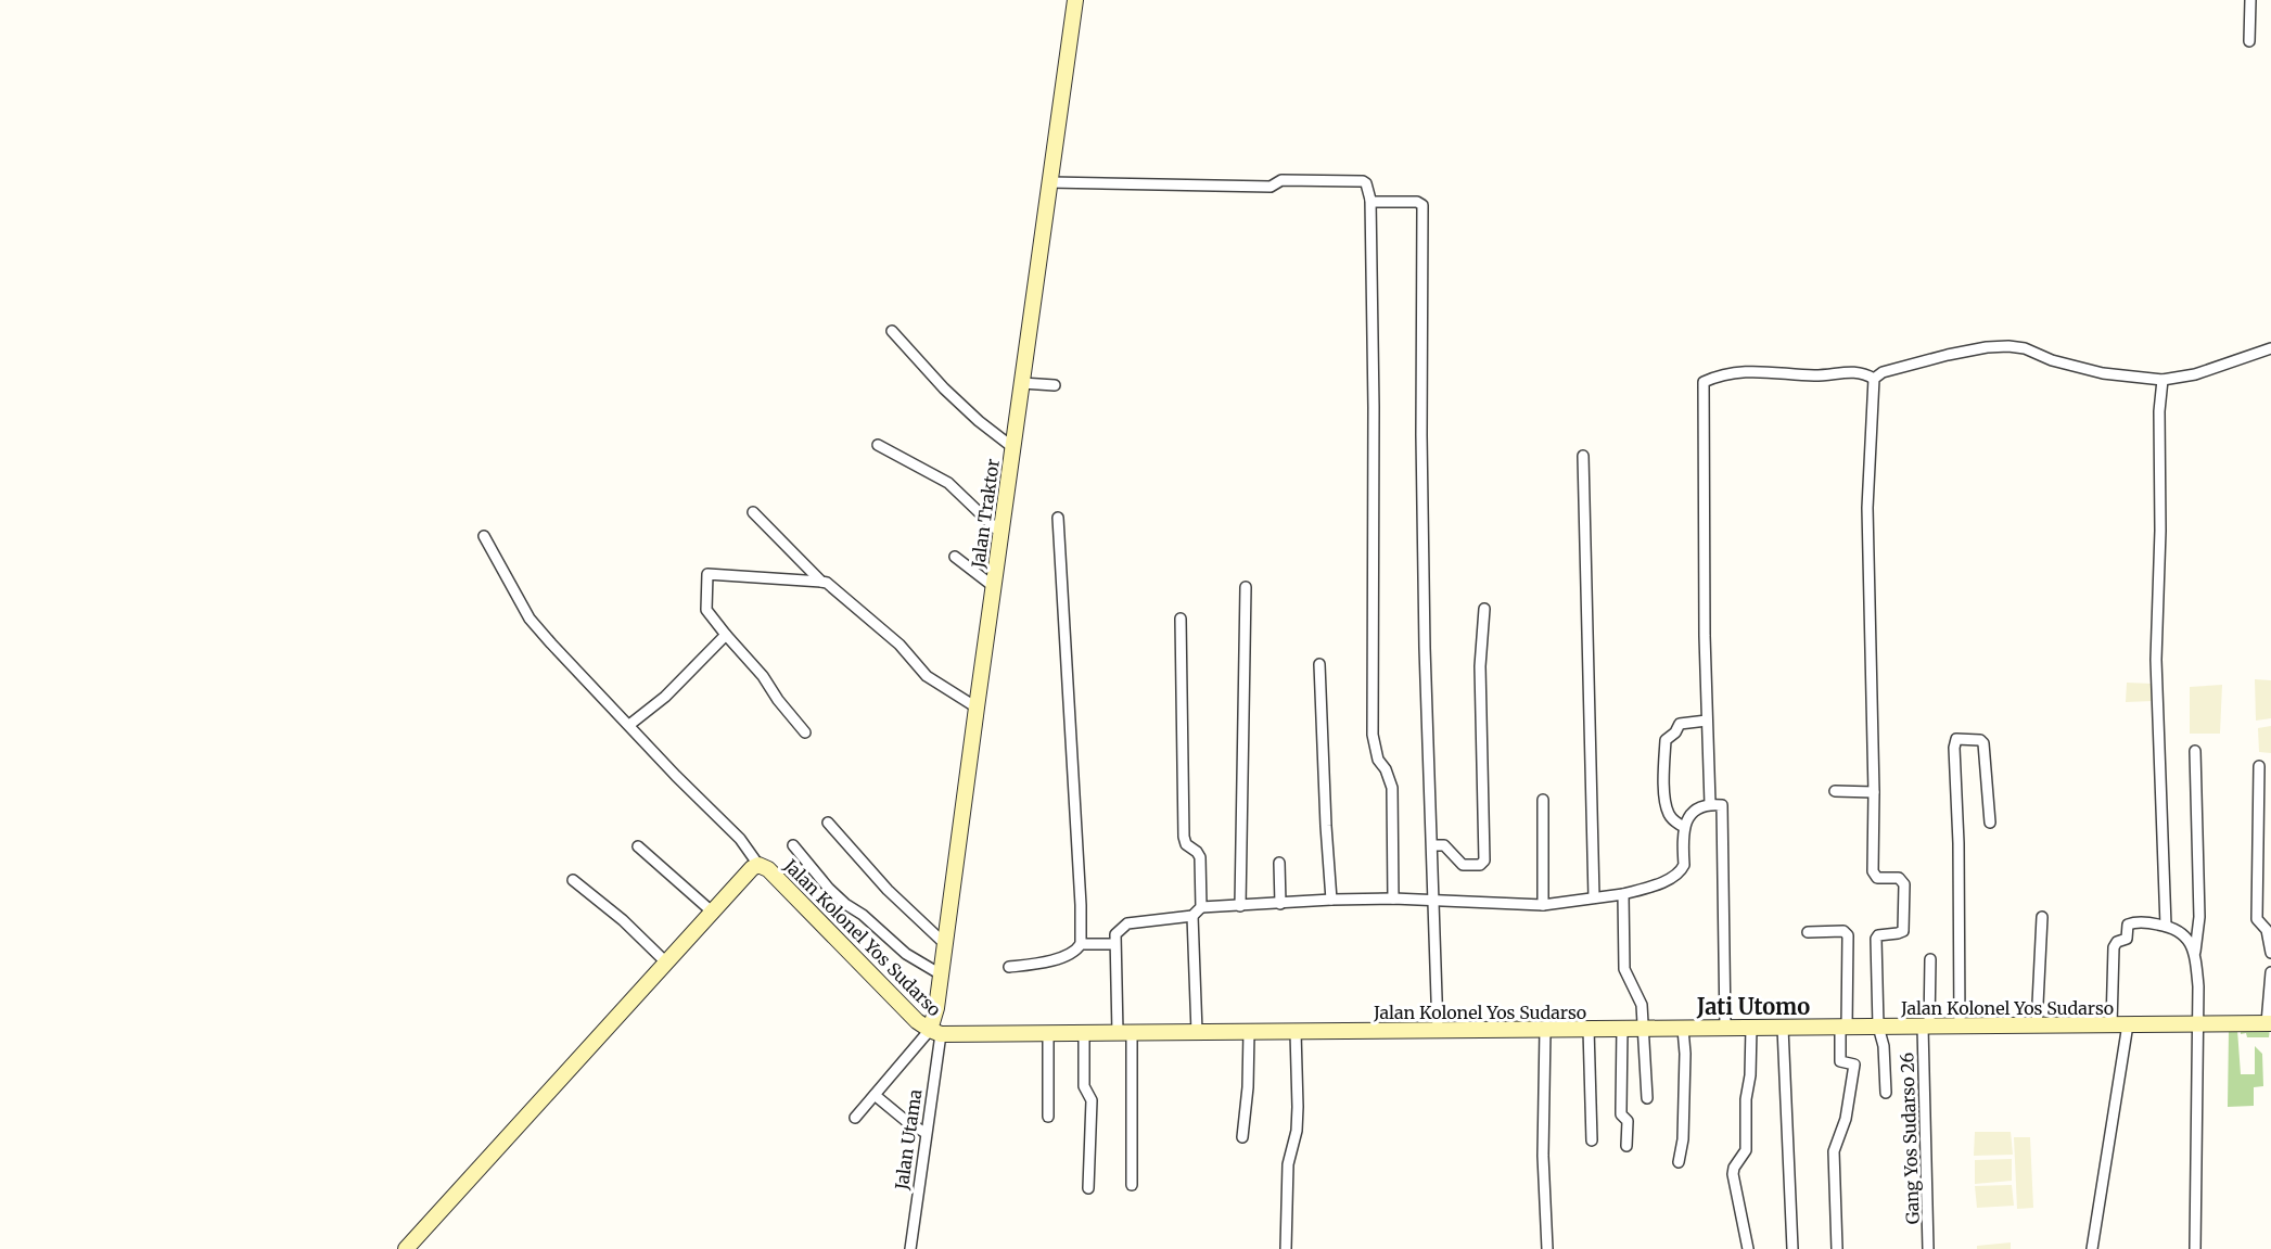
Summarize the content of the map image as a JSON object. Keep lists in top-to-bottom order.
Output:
{
  "streets": {
    "street": [
      "Jalan Traktor",
      "Jalan Kolonel Yos Sudarso",
      "Gang Yos Sudarso 26",
      "Jalan Utama"
    ]
  },
  "crossings": [
    ["Jalan Traktor", "Jalan Kolonel Yos Sudarso"],
    ["Jalan Traktor", "Jalan Utama"],
    ["Jalan Kolonel Yos Sudarso", "Gang Yos Sudarso 26"],
    ["Jalan Kolonel Yos Sudarso", "Jalan Utama"]
  ],
  "districts": ["Jati Utomo"]
}
